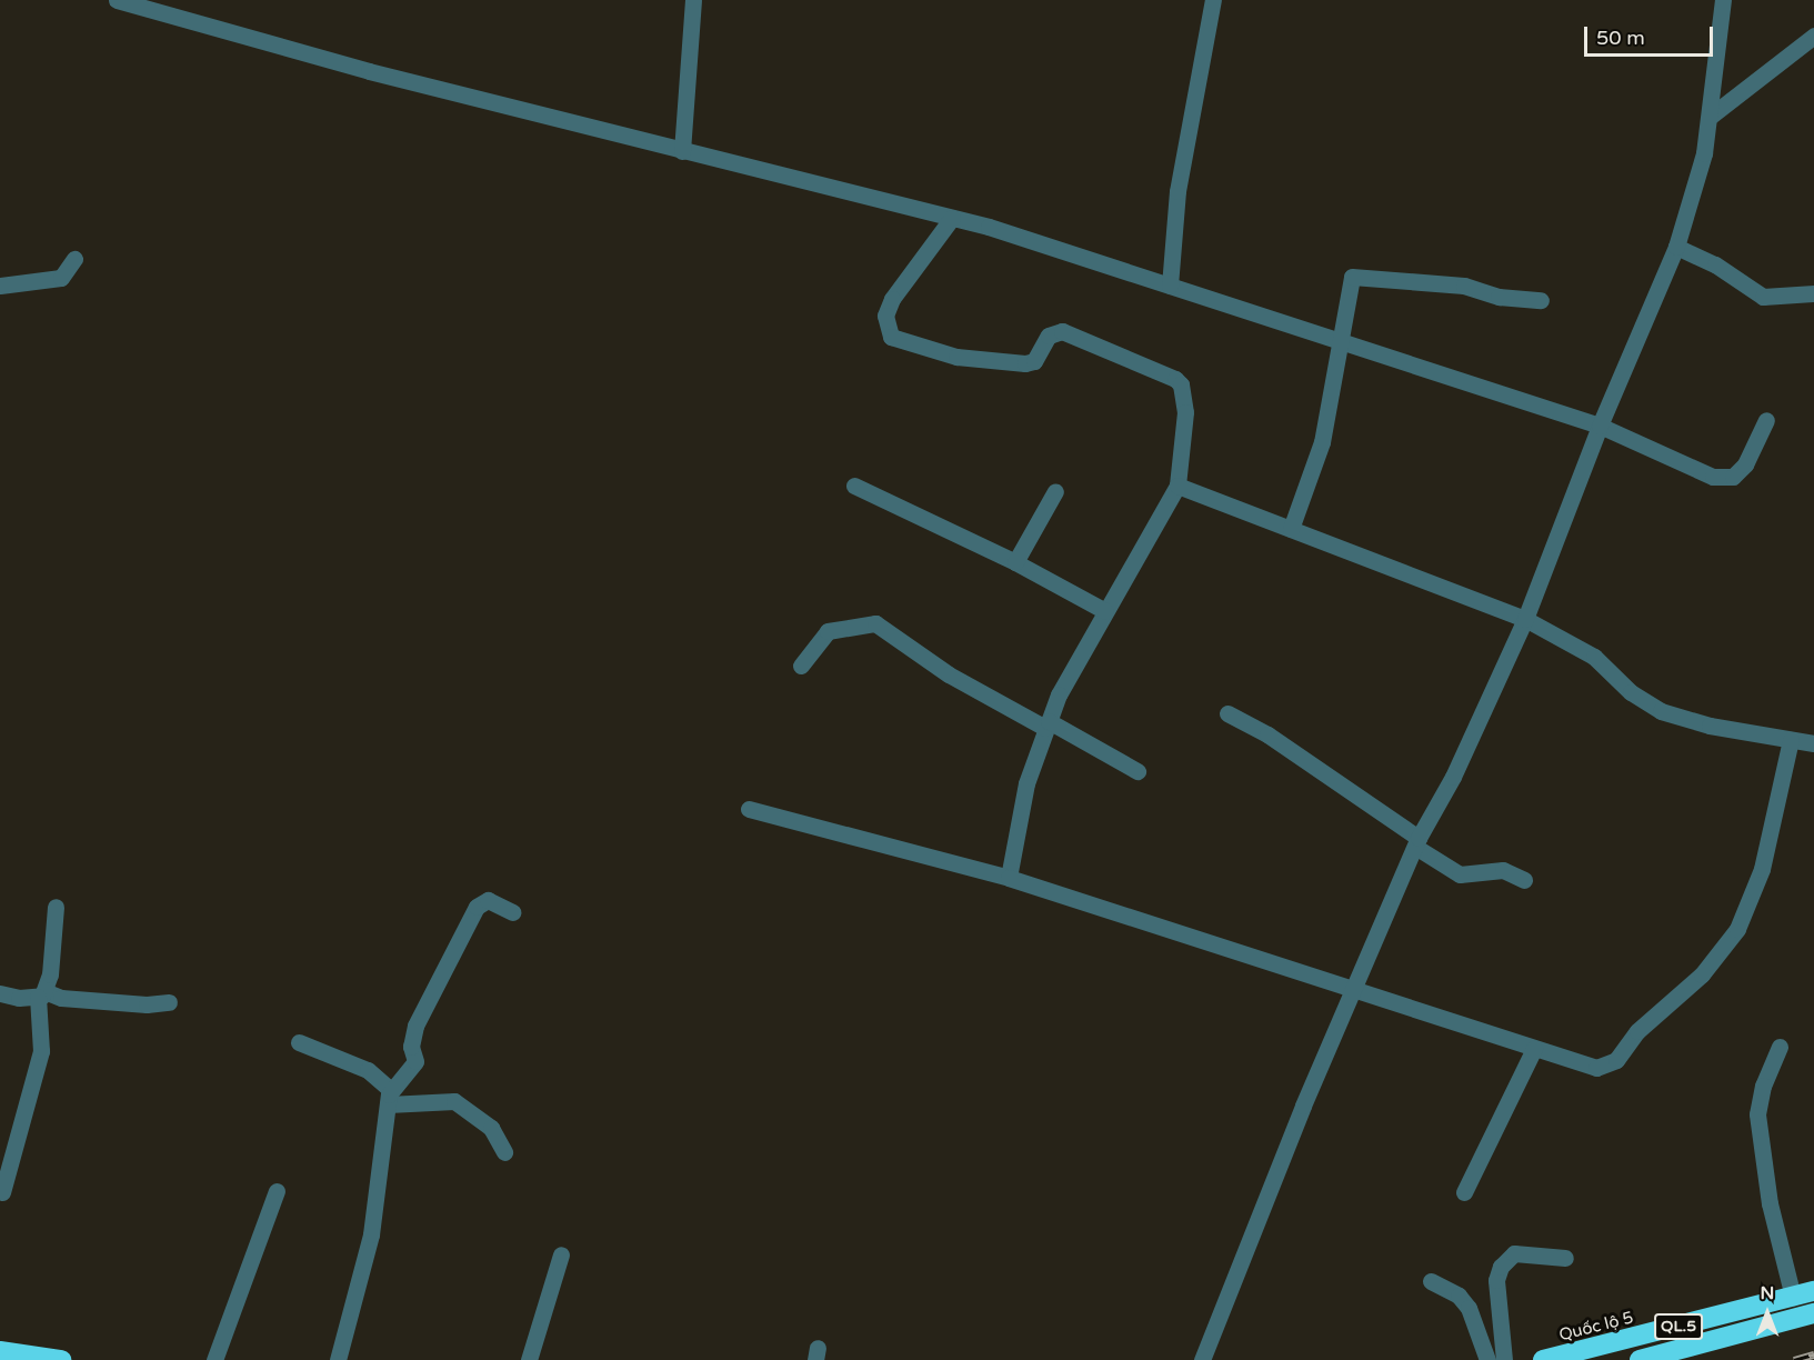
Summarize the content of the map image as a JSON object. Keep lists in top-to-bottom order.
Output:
{
  "streets": {
    "highway": ["Quốc lộ 5", "QL.5"]
  },
  "scale_bar": "50 m",
  "north": "top"
}
